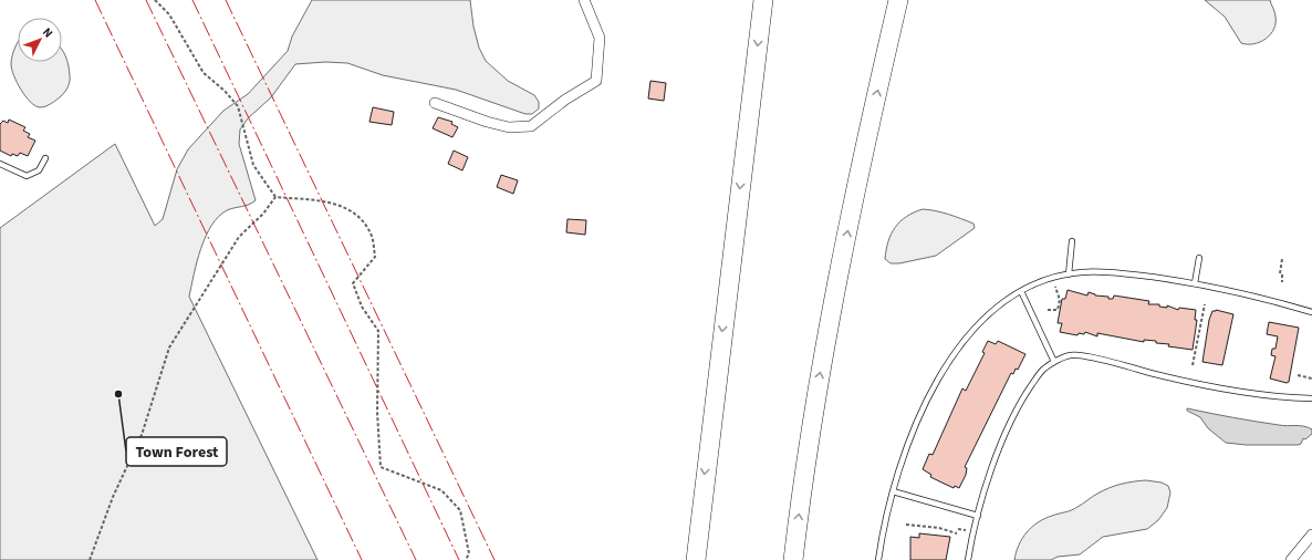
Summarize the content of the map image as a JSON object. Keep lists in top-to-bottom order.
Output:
{
  "places": ["Town Forest"],
  "north": "top right"
}
